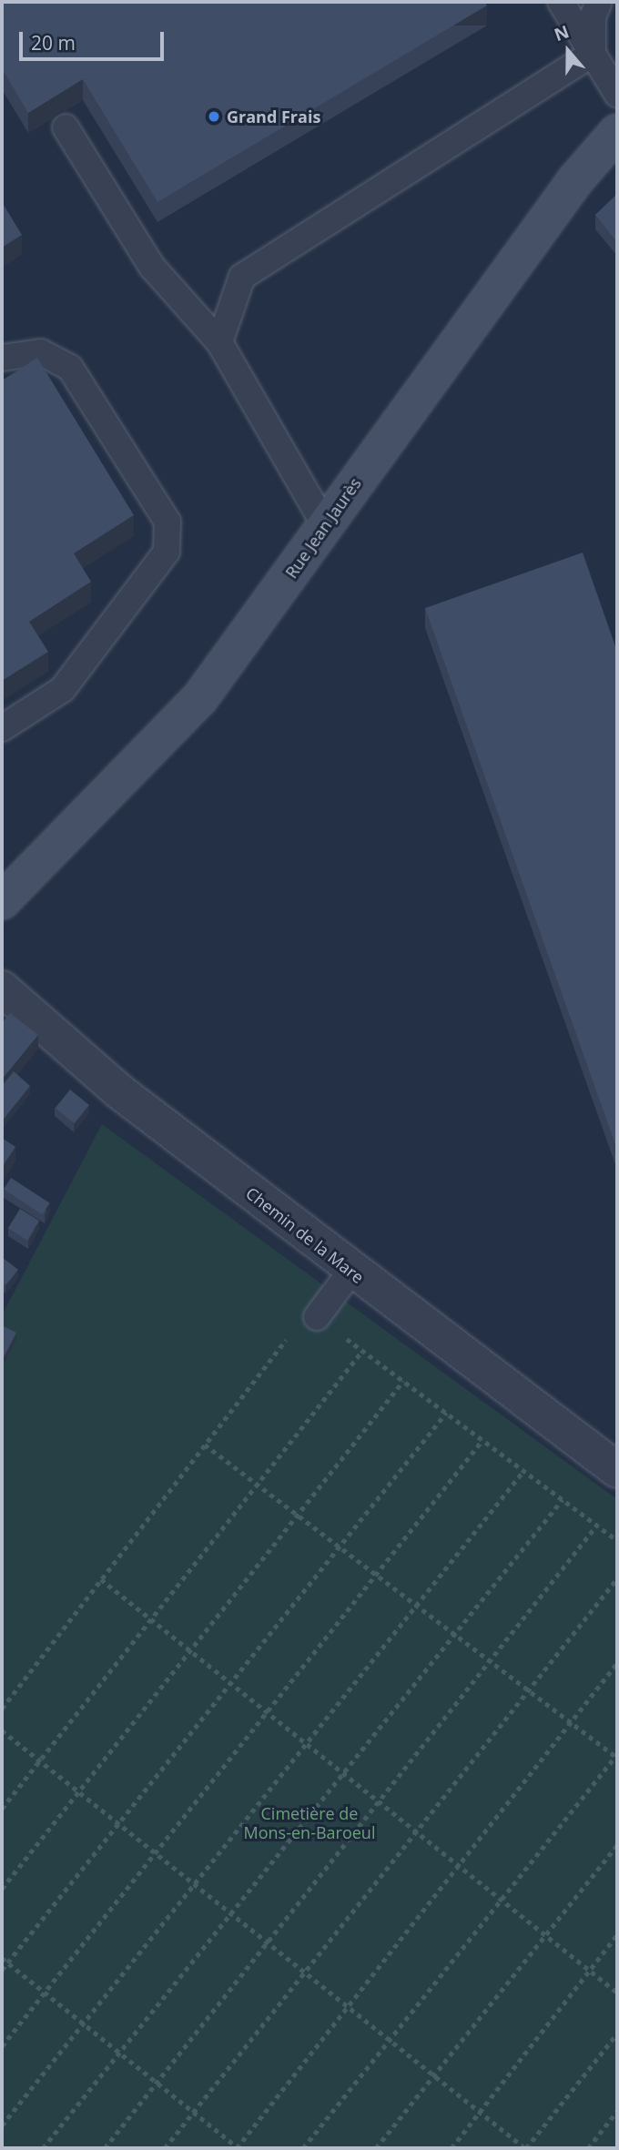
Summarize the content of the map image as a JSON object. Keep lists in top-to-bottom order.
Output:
{
  "streets": {
    "street": ["Rue Jean Jaurès", "Chemin de la Mare"]
  },
  "parks": ["Cimetière de Mons-en-Baroeul"],
  "places": ["Grand Frais"],
  "scale_bar": "20 m",
  "north": "top"
}
